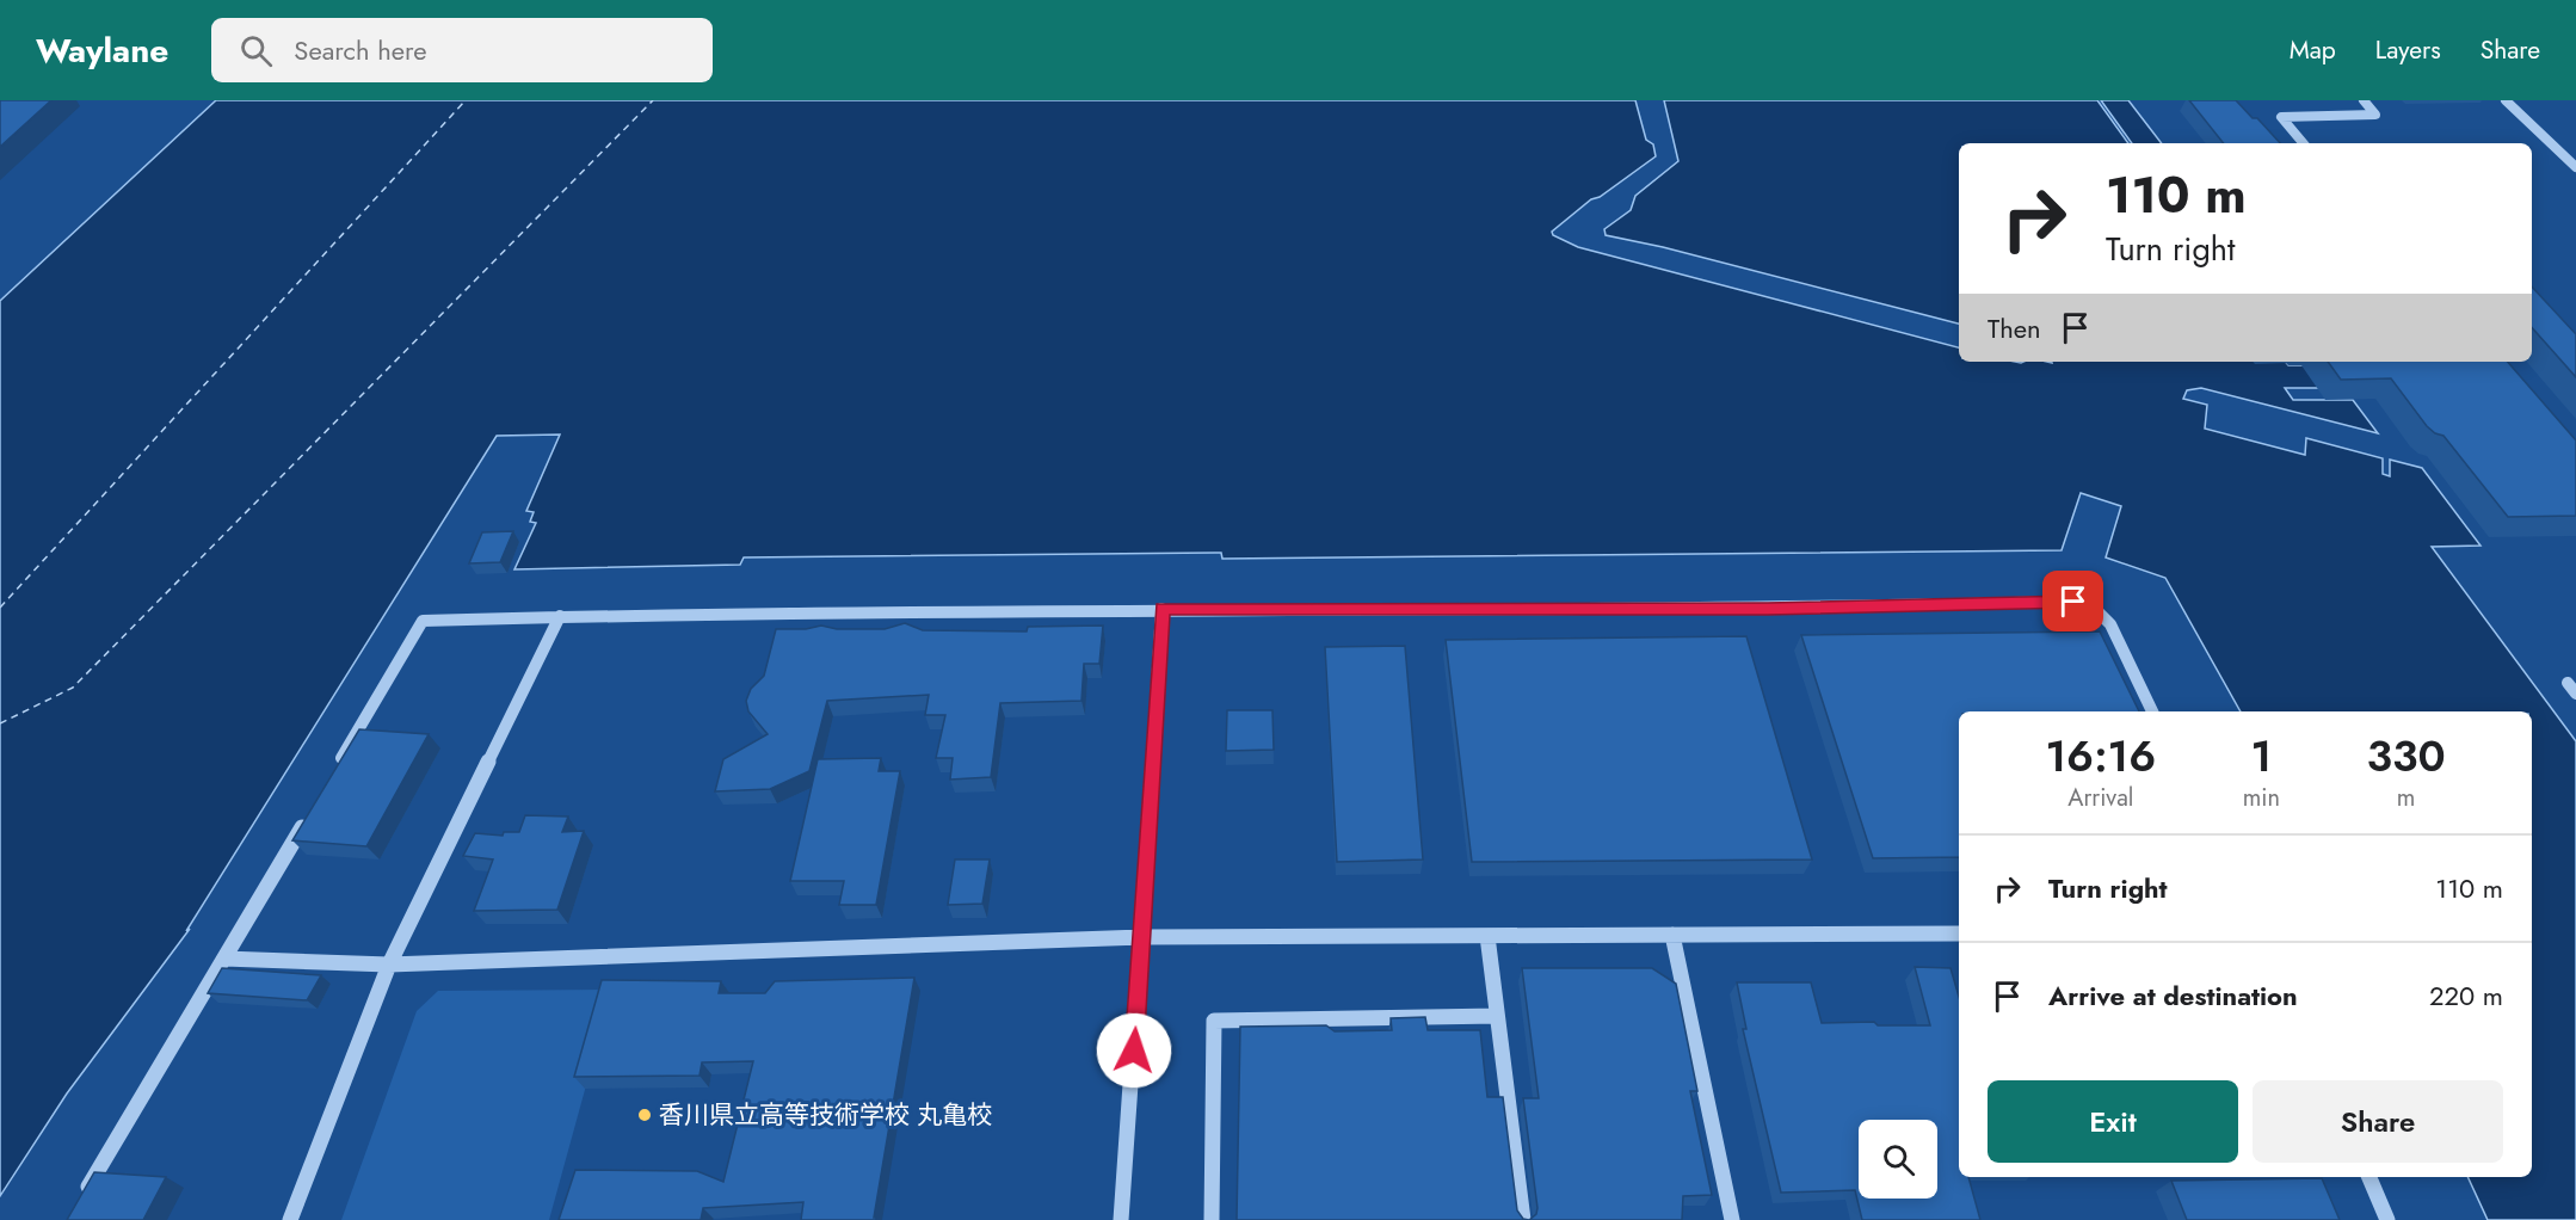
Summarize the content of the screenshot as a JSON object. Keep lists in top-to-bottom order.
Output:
{
  "places": ["香川県立高等技術学校 丸亀校"],
  "page": {
    "header": "Waylane",
    "search": "Search here",
    "nav": ["Map", "Layers", "Share"],
    "turn": ["110 m", "Turn right"],
    "then": "Then",
    "eta": [
      "16:16",
      "Arrival",
      "1",
      "min",
      "330",
      "m"
    ],
    "list": [
      {
        "name": "Turn right",
        "value": "110 m"
      },
      {
        "name": "Arrive at destination",
        "value": "220 m"
      }
    ],
    "buttons": ["Exit", "Share"]
  }
}
